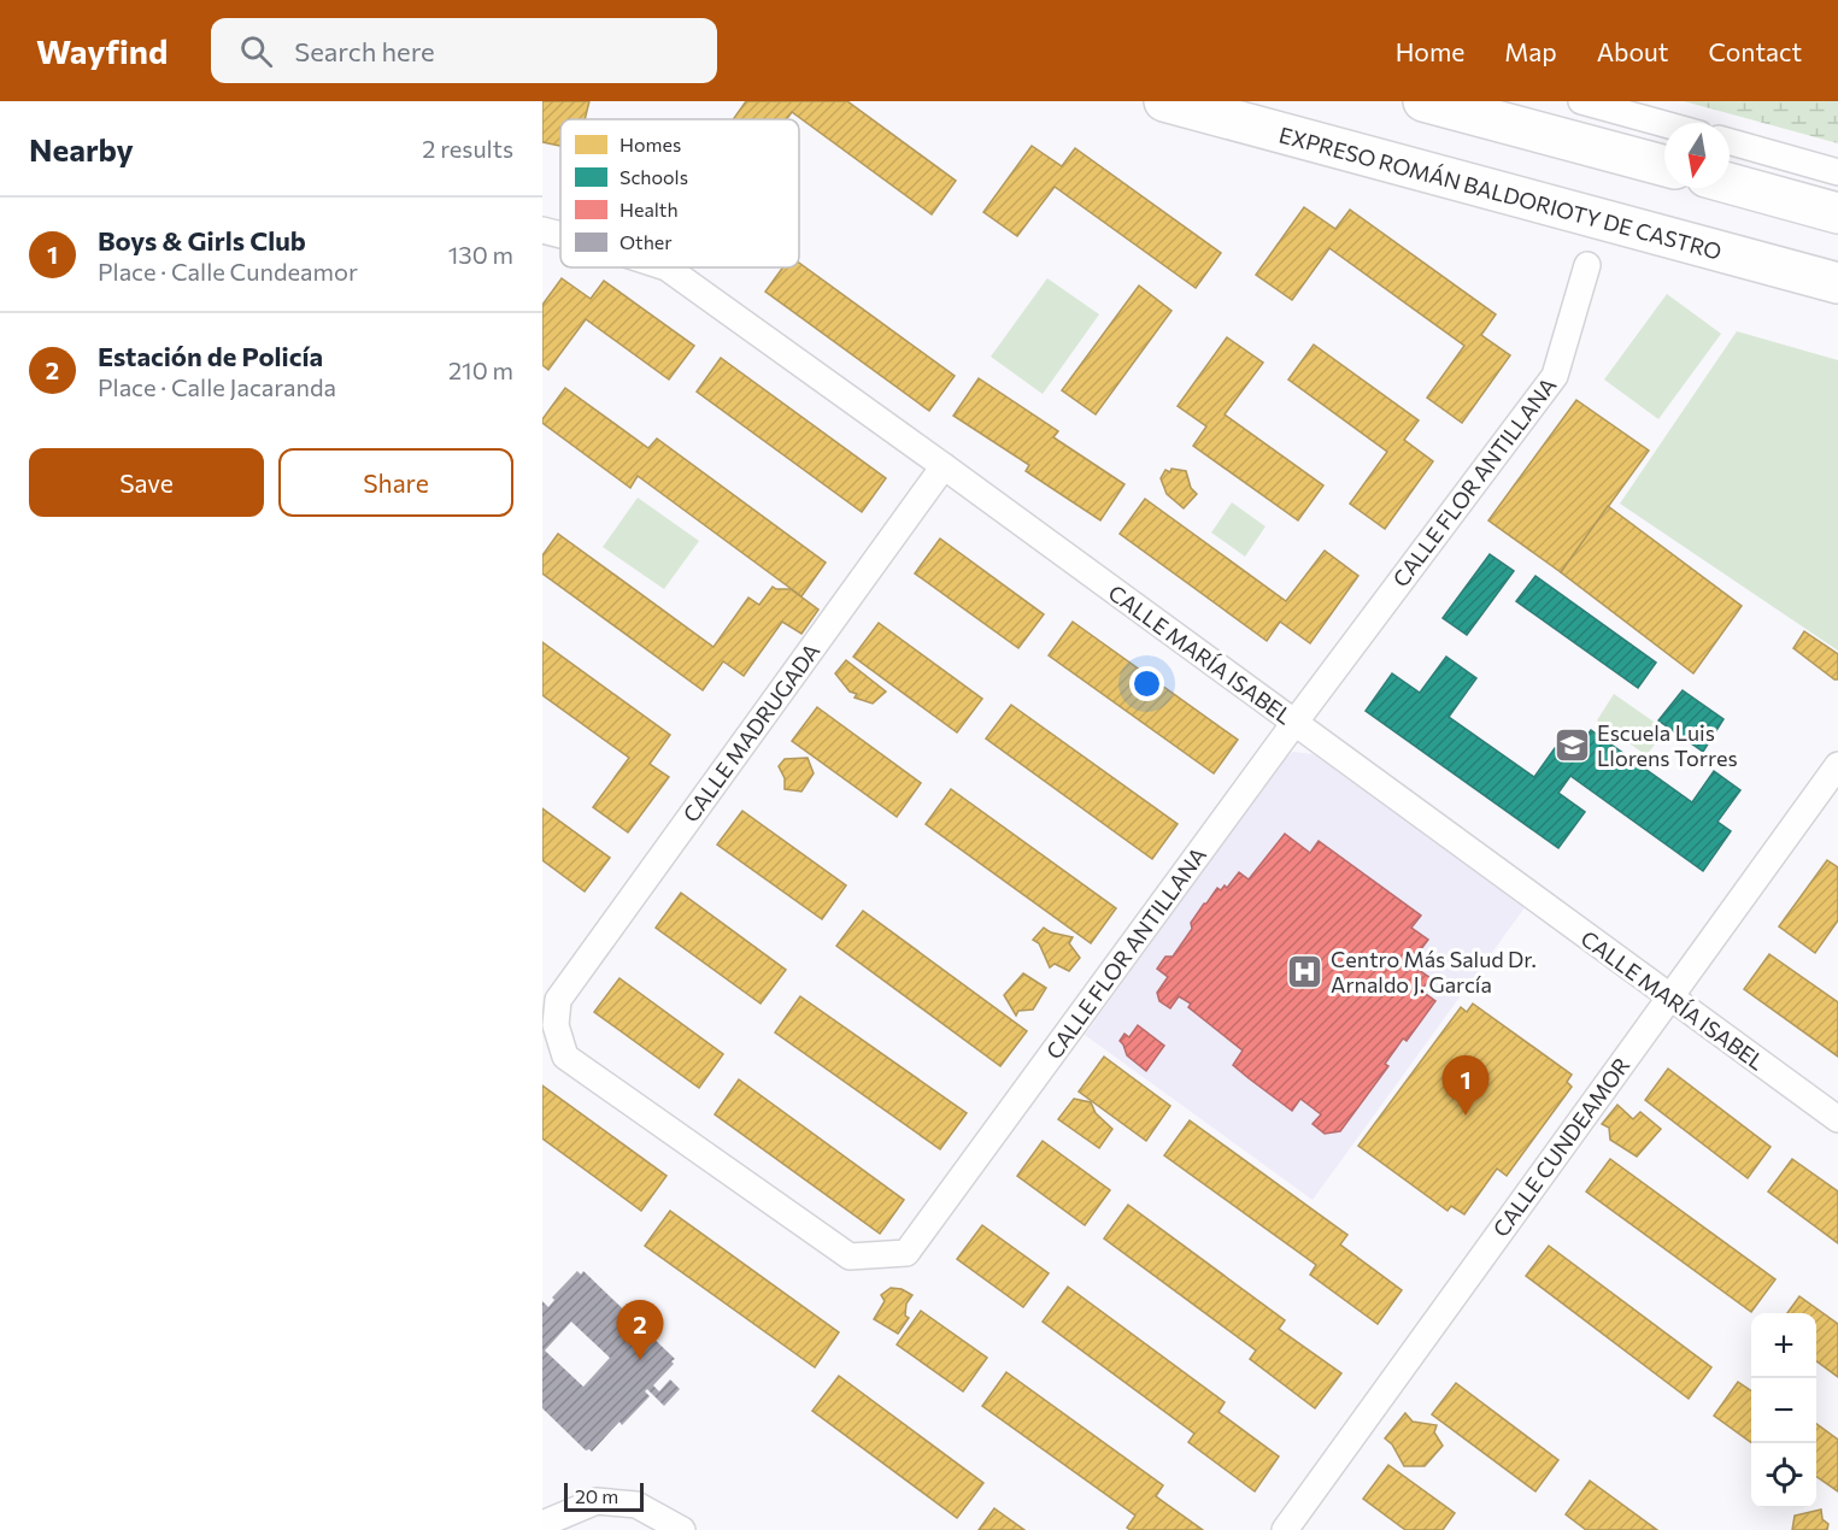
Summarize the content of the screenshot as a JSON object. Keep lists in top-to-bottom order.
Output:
{
  "streets": {
    "highway": ["EXPRESO ROMÁN BALDORIOTY DE CASTRO"],
    "street": [
      "CALLE FLOR ANTILLANA",
      "CALLE MARÍA ISABEL",
      "CALLE MADRUGADA",
      "CALLE CUNDEAMOR"
    ]
  },
  "crossings": [
    ["CALLE FLOR ANTILLANA", "CALLE MARÍA ISABEL"],
    ["CALLE FLOR ANTILLANA", "CALLE MADRUGADA"],
    ["CALLE MARÍA ISABEL", "CALLE MADRUGADA"],
    ["CALLE MARÍA ISABEL", "CALLE CUNDEAMOR"]
  ],
  "places": {
    "school or university": ["Escuela Luis Llorens Torres"],
    "hospital": ["Centro Más Salud Dr. Arnaldo J. García"]
  },
  "legend": [
    "Homes",
    "Schools",
    "Health",
    "Other"
  ],
  "scale_bar": "20 m",
  "north": "bottom",
  "page": {
    "header": "Wayfind",
    "search": "Search here",
    "nav": [
      "Home",
      "Map",
      "About",
      "Contact"
    ],
    "heading": ["Nearby", "2 results"],
    "list": [
      {
        "mark": "1",
        "name": "Boys & Girls Club",
        "note": "Place · Calle Cundeamor",
        "value": "130 m"
      },
      {
        "mark": "2",
        "name": "Estación de Policía",
        "note": "Place · Calle Jacaranda",
        "value": "210 m"
      }
    ],
    "buttons": ["Save", "Share"],
    "pins": ["1", "2"],
    "map_buttons": ["+", "−"],
    "scale": "20 m"
  }
}
